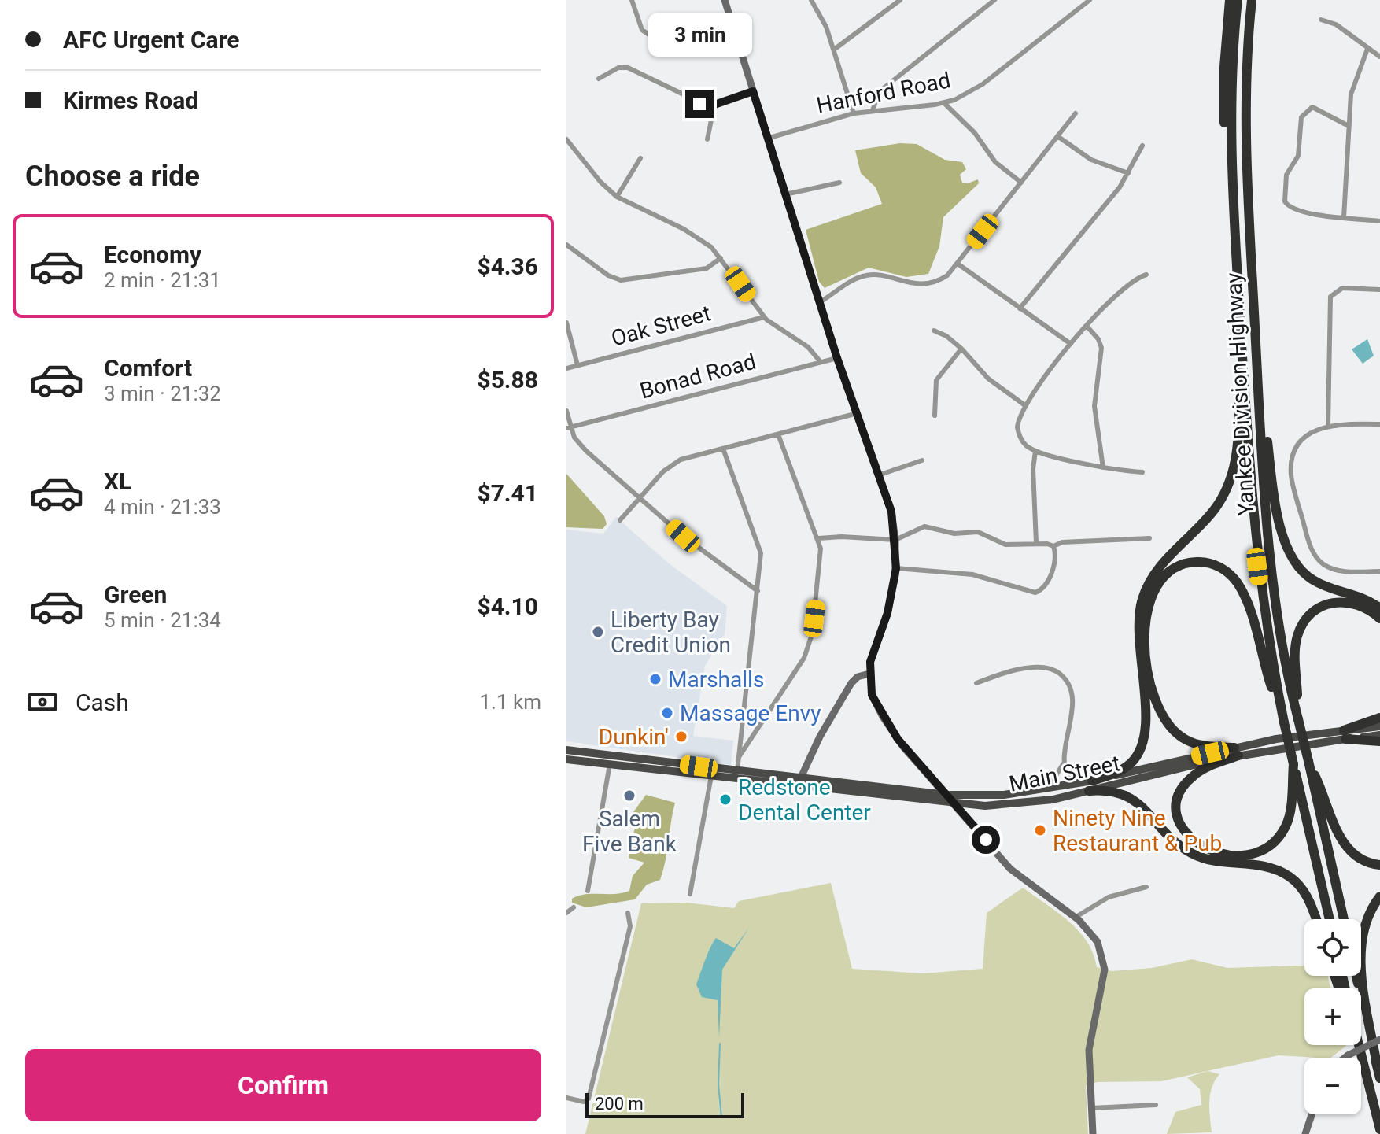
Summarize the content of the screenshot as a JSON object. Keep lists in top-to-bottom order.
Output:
{
  "streets": {
    "highway": ["Yankee Division Highway"],
    "main road": ["Main Street"],
    "street": ["Hanford Road", "Oak Street", "Bonad Road"]
  },
  "places": [
    "Liberty Bay Credit Union",
    "Marshalls",
    "Massage Envy",
    "Dunkin'",
    "Salem Five Bank",
    "Redstone Dental Center",
    "Ninety Nine Restaurant & Pub"
  ],
  "scale_bar": "200 m",
  "page": {
    "banner": ["AFC Urgent Care", "Kirmes Road"],
    "bubble": "3 min",
    "heading": "Choose a ride",
    "list": [
      {
        "name": "Economy",
        "note": "2 min · 21:31",
        "value": "$4.36"
      },
      {
        "name": "Comfort",
        "note": "3 min · 21:32",
        "value": "$5.88"
      },
      {
        "name": "XL",
        "note": "4 min · 21:33",
        "value": "$7.41"
      },
      {
        "name": "Green",
        "note": "5 min · 21:34",
        "value": "$4.10"
      }
    ],
    "pay": ["Cash", "1.1 km"],
    "map_buttons": ["+", "−"],
    "buttons": "Confirm",
    "scale": "200 m"
  }
}
